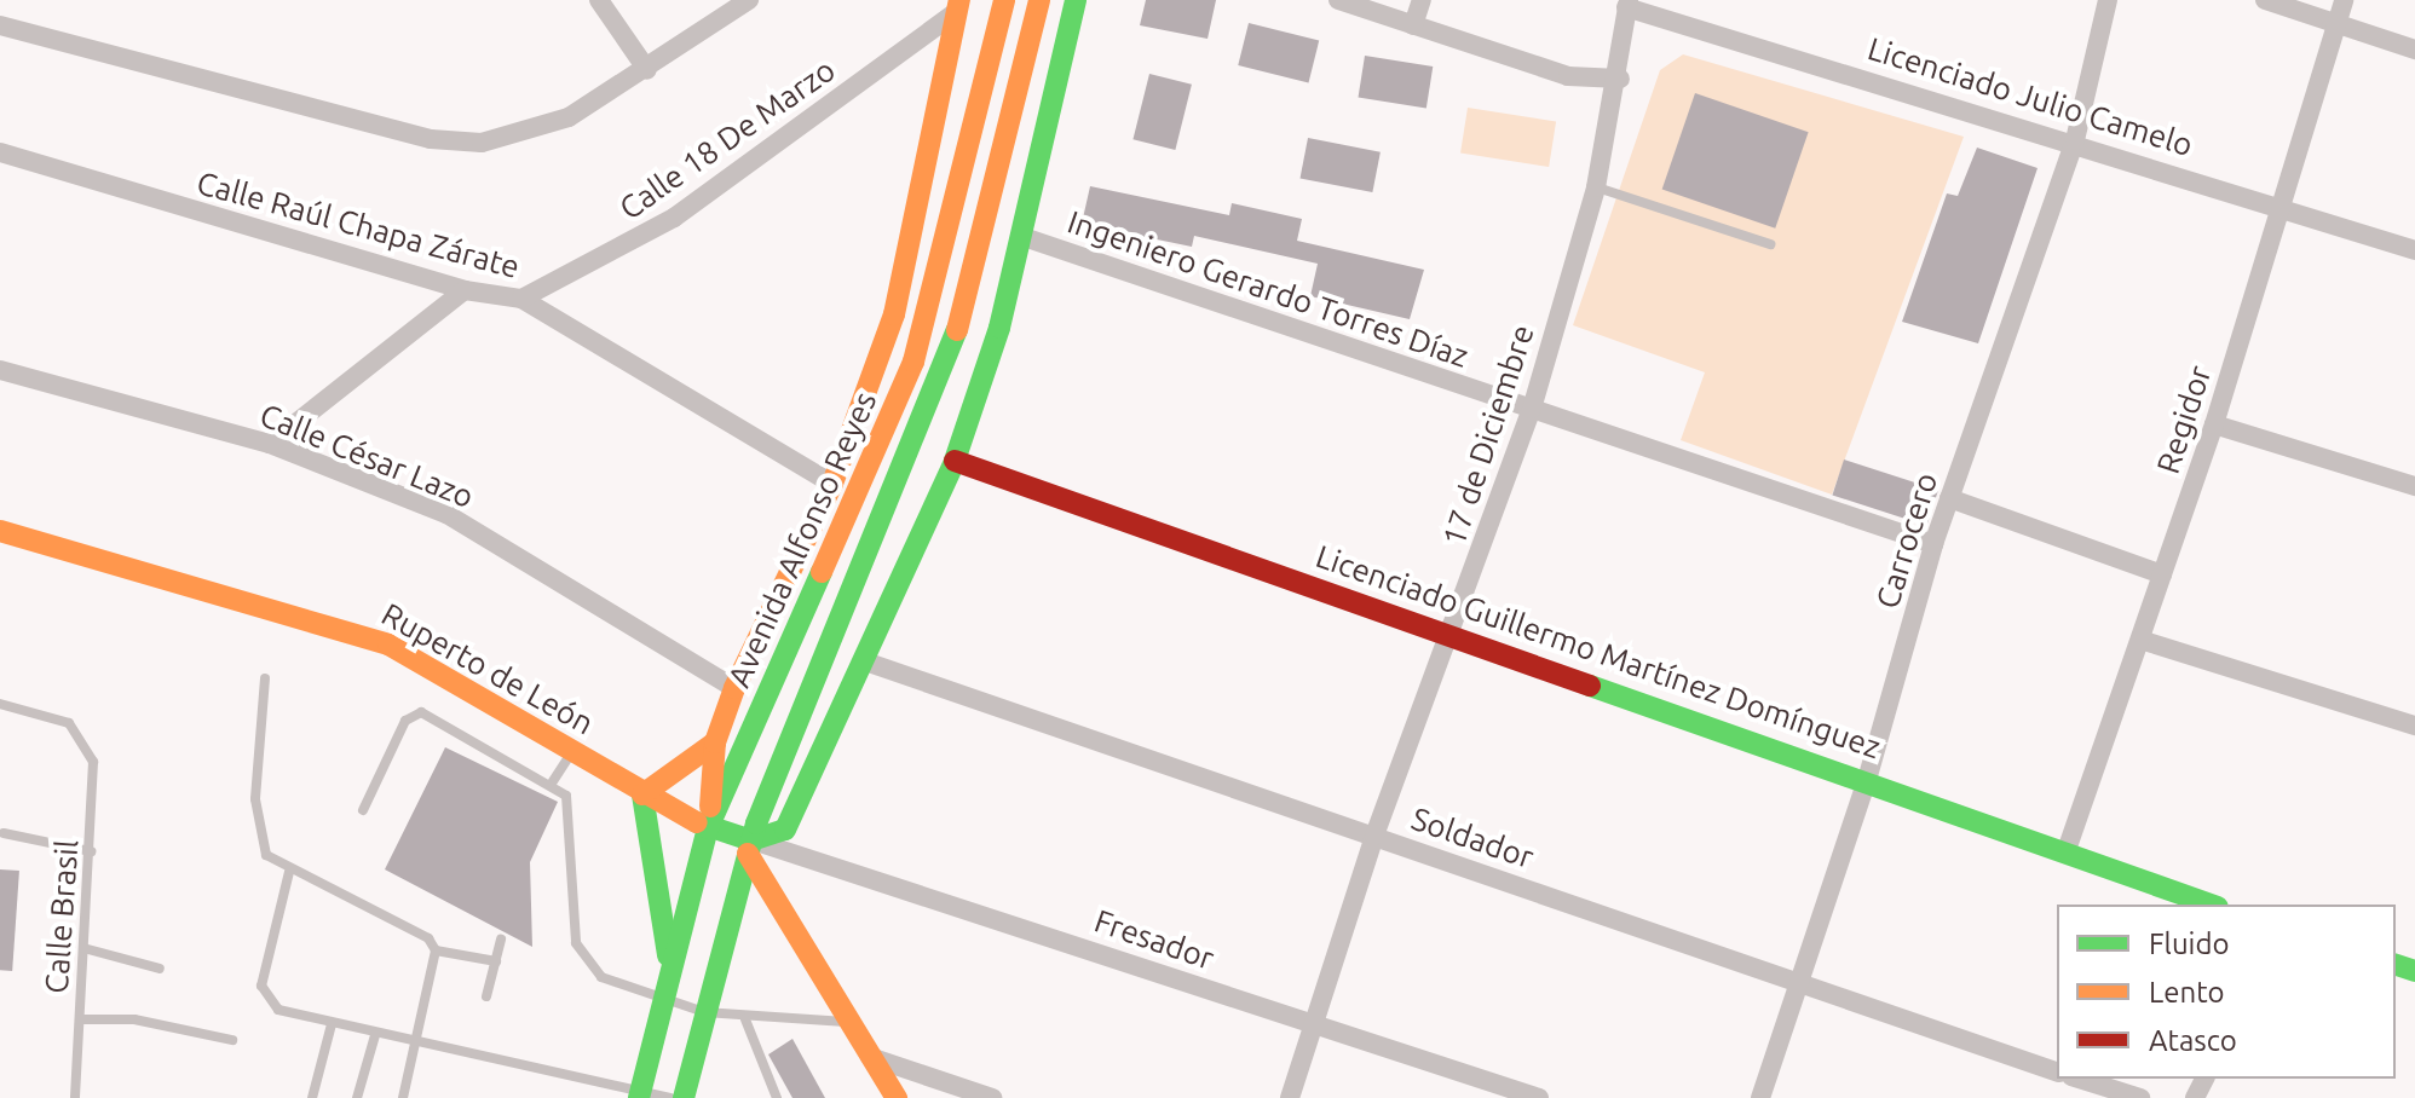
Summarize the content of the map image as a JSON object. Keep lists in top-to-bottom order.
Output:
{
  "streets": {
    "street": [
      "Licenciado Julio Camelo",
      "Calle 18 De Marzo",
      "Calle Raúl Chapa Zárate",
      "Ingeniero Gerardo Torres Díaz",
      "Regidor",
      "17 de Diciembre",
      "Calle César Lazo",
      "Avenida Alfonso Reyes",
      "Carrocero",
      "Licenciado Guillermo Martínez Domínguez",
      "Ruperto de León",
      "Soldador",
      "Fresador"
    ],
    "lane": ["Calle Brasil"]
  },
  "crossings": [
    ["Licenciado Julio Camelo", "Regidor"],
    ["Licenciado Julio Camelo", "17 de Diciembre"],
    ["Licenciado Julio Camelo", "Carrocero"],
    ["Calle 18 De Marzo", "Calle Raúl Chapa Zárate"],
    ["Ingeniero Gerardo Torres Díaz", "17 de Diciembre"],
    ["Ingeniero Gerardo Torres Díaz", "Carrocero"],
    ["Regidor", "Licenciado Guillermo Martínez Domínguez"],
    ["17 de Diciembre", "Licenciado Guillermo Martínez Domínguez"],
    ["17 de Diciembre", "Soldador"],
    ["17 de Diciembre", "Fresador"],
    ["Avenida Alfonso Reyes", "Ruperto de León"],
    ["Avenida Alfonso Reyes", "Fresador"],
    ["Carrocero", "Licenciado Guillermo Martínez Domínguez"],
    ["Carrocero", "Soldador"],
    ["Ruperto de León", "Fresador"]
  ],
  "legend": ["Fluido", "Lento", "Atasco"]
}
